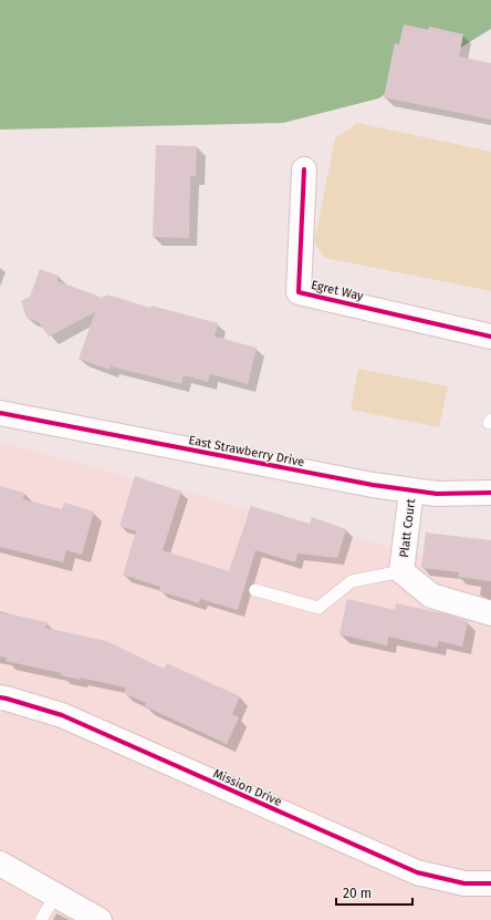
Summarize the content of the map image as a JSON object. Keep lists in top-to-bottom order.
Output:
{
  "streets": {
    "street": [
      "Egret Way",
      "East Strawberry Drive",
      "Platt Court",
      "Mission Drive"
    ]
  },
  "crossings": [
    ["East Strawberry Drive", "Platt Court"]
  ],
  "scale_bar": "20 m"
}
